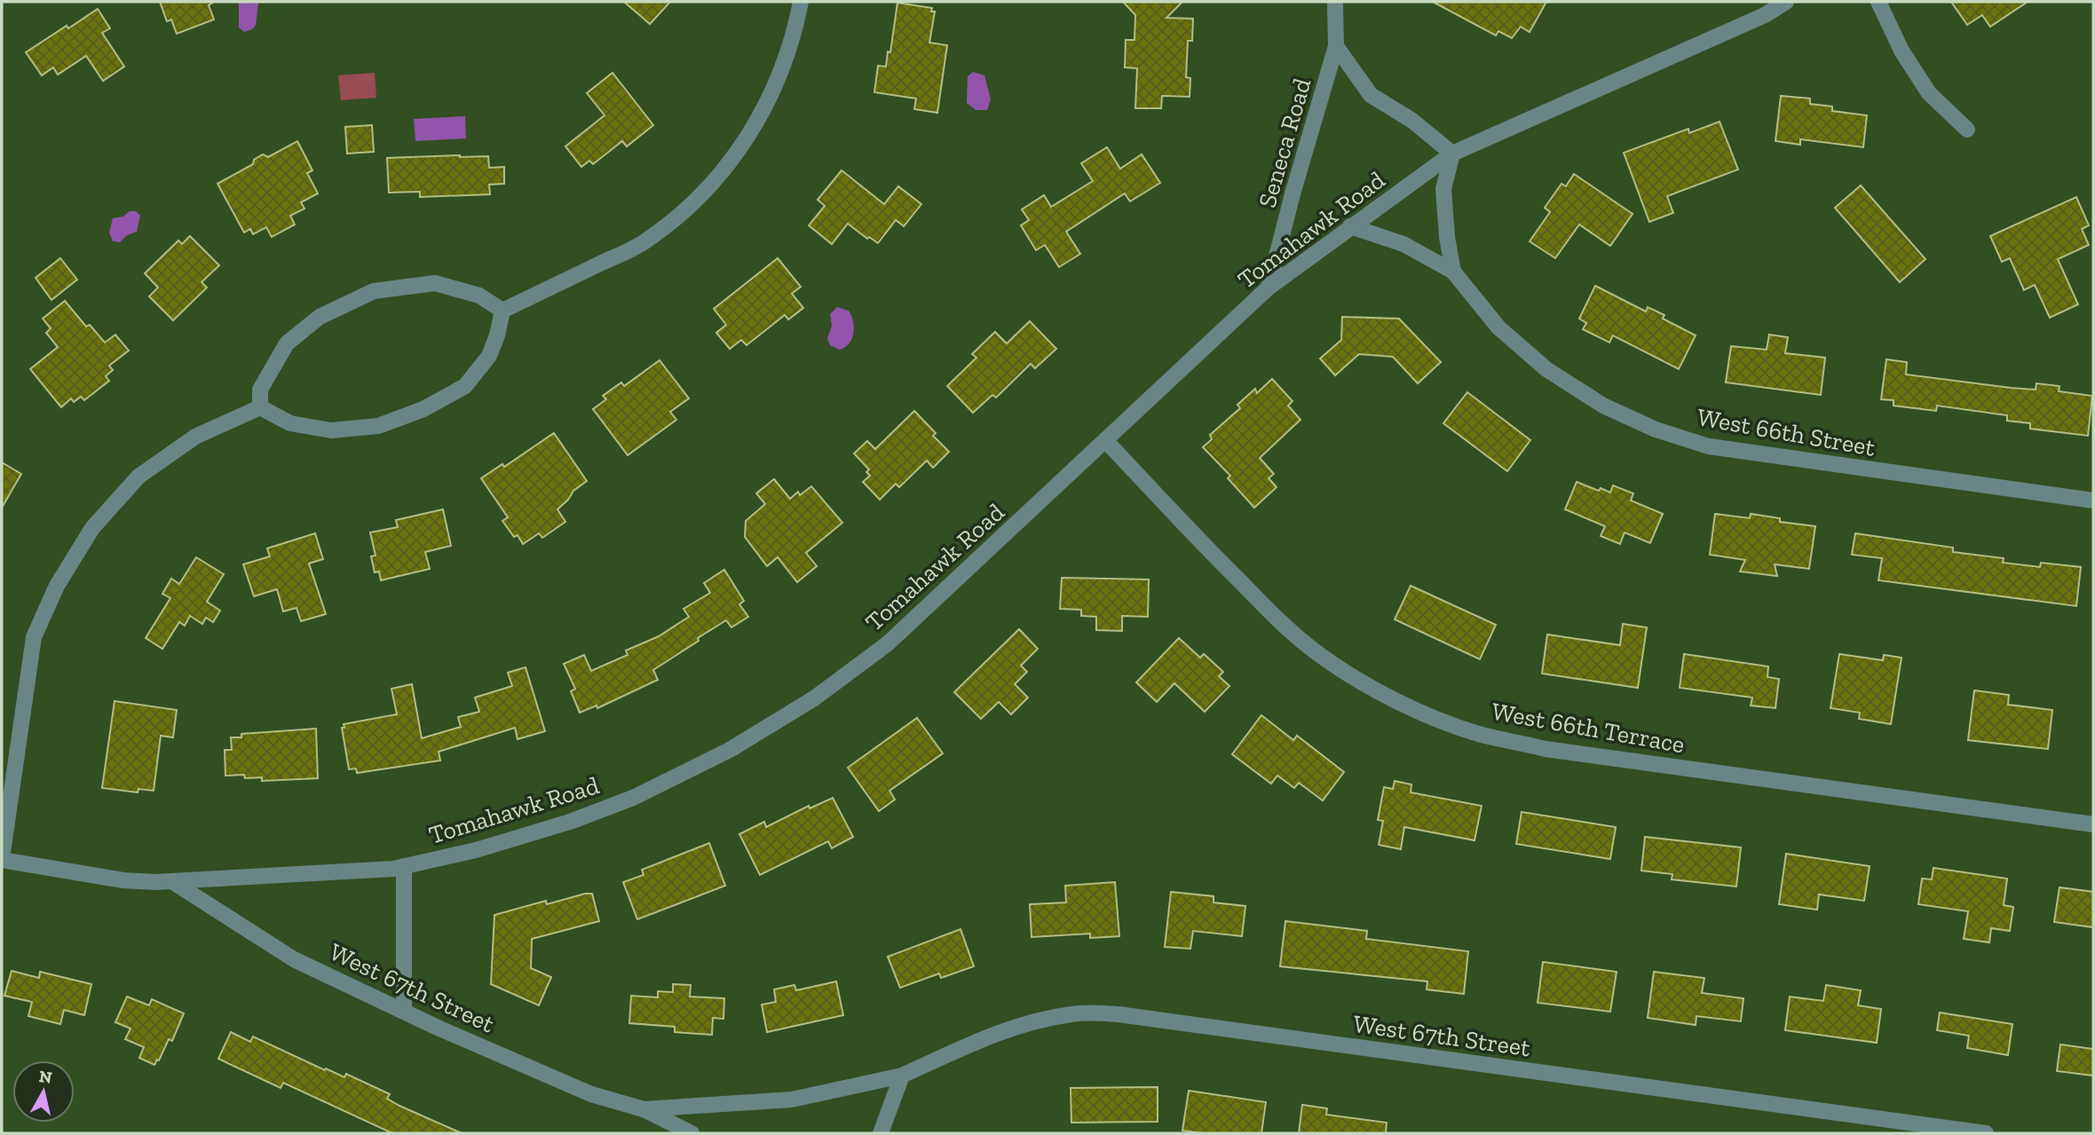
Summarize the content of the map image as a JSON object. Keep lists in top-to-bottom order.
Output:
{
  "streets": {
    "street": [
      "Seneca Road",
      "Tomahawk Road",
      "West 66th Street",
      "West 66th Terrace",
      "West 67th Street"
    ]
  },
  "crossings": [
    ["Seneca Road", "Tomahawk Road"],
    ["Seneca Road", "West 66th Street"],
    ["Tomahawk Road", "West 66th Street"],
    ["Tomahawk Road", "West 66th Terrace"],
    ["Tomahawk Road", "West 67th Street"]
  ],
  "north": "top"
}
